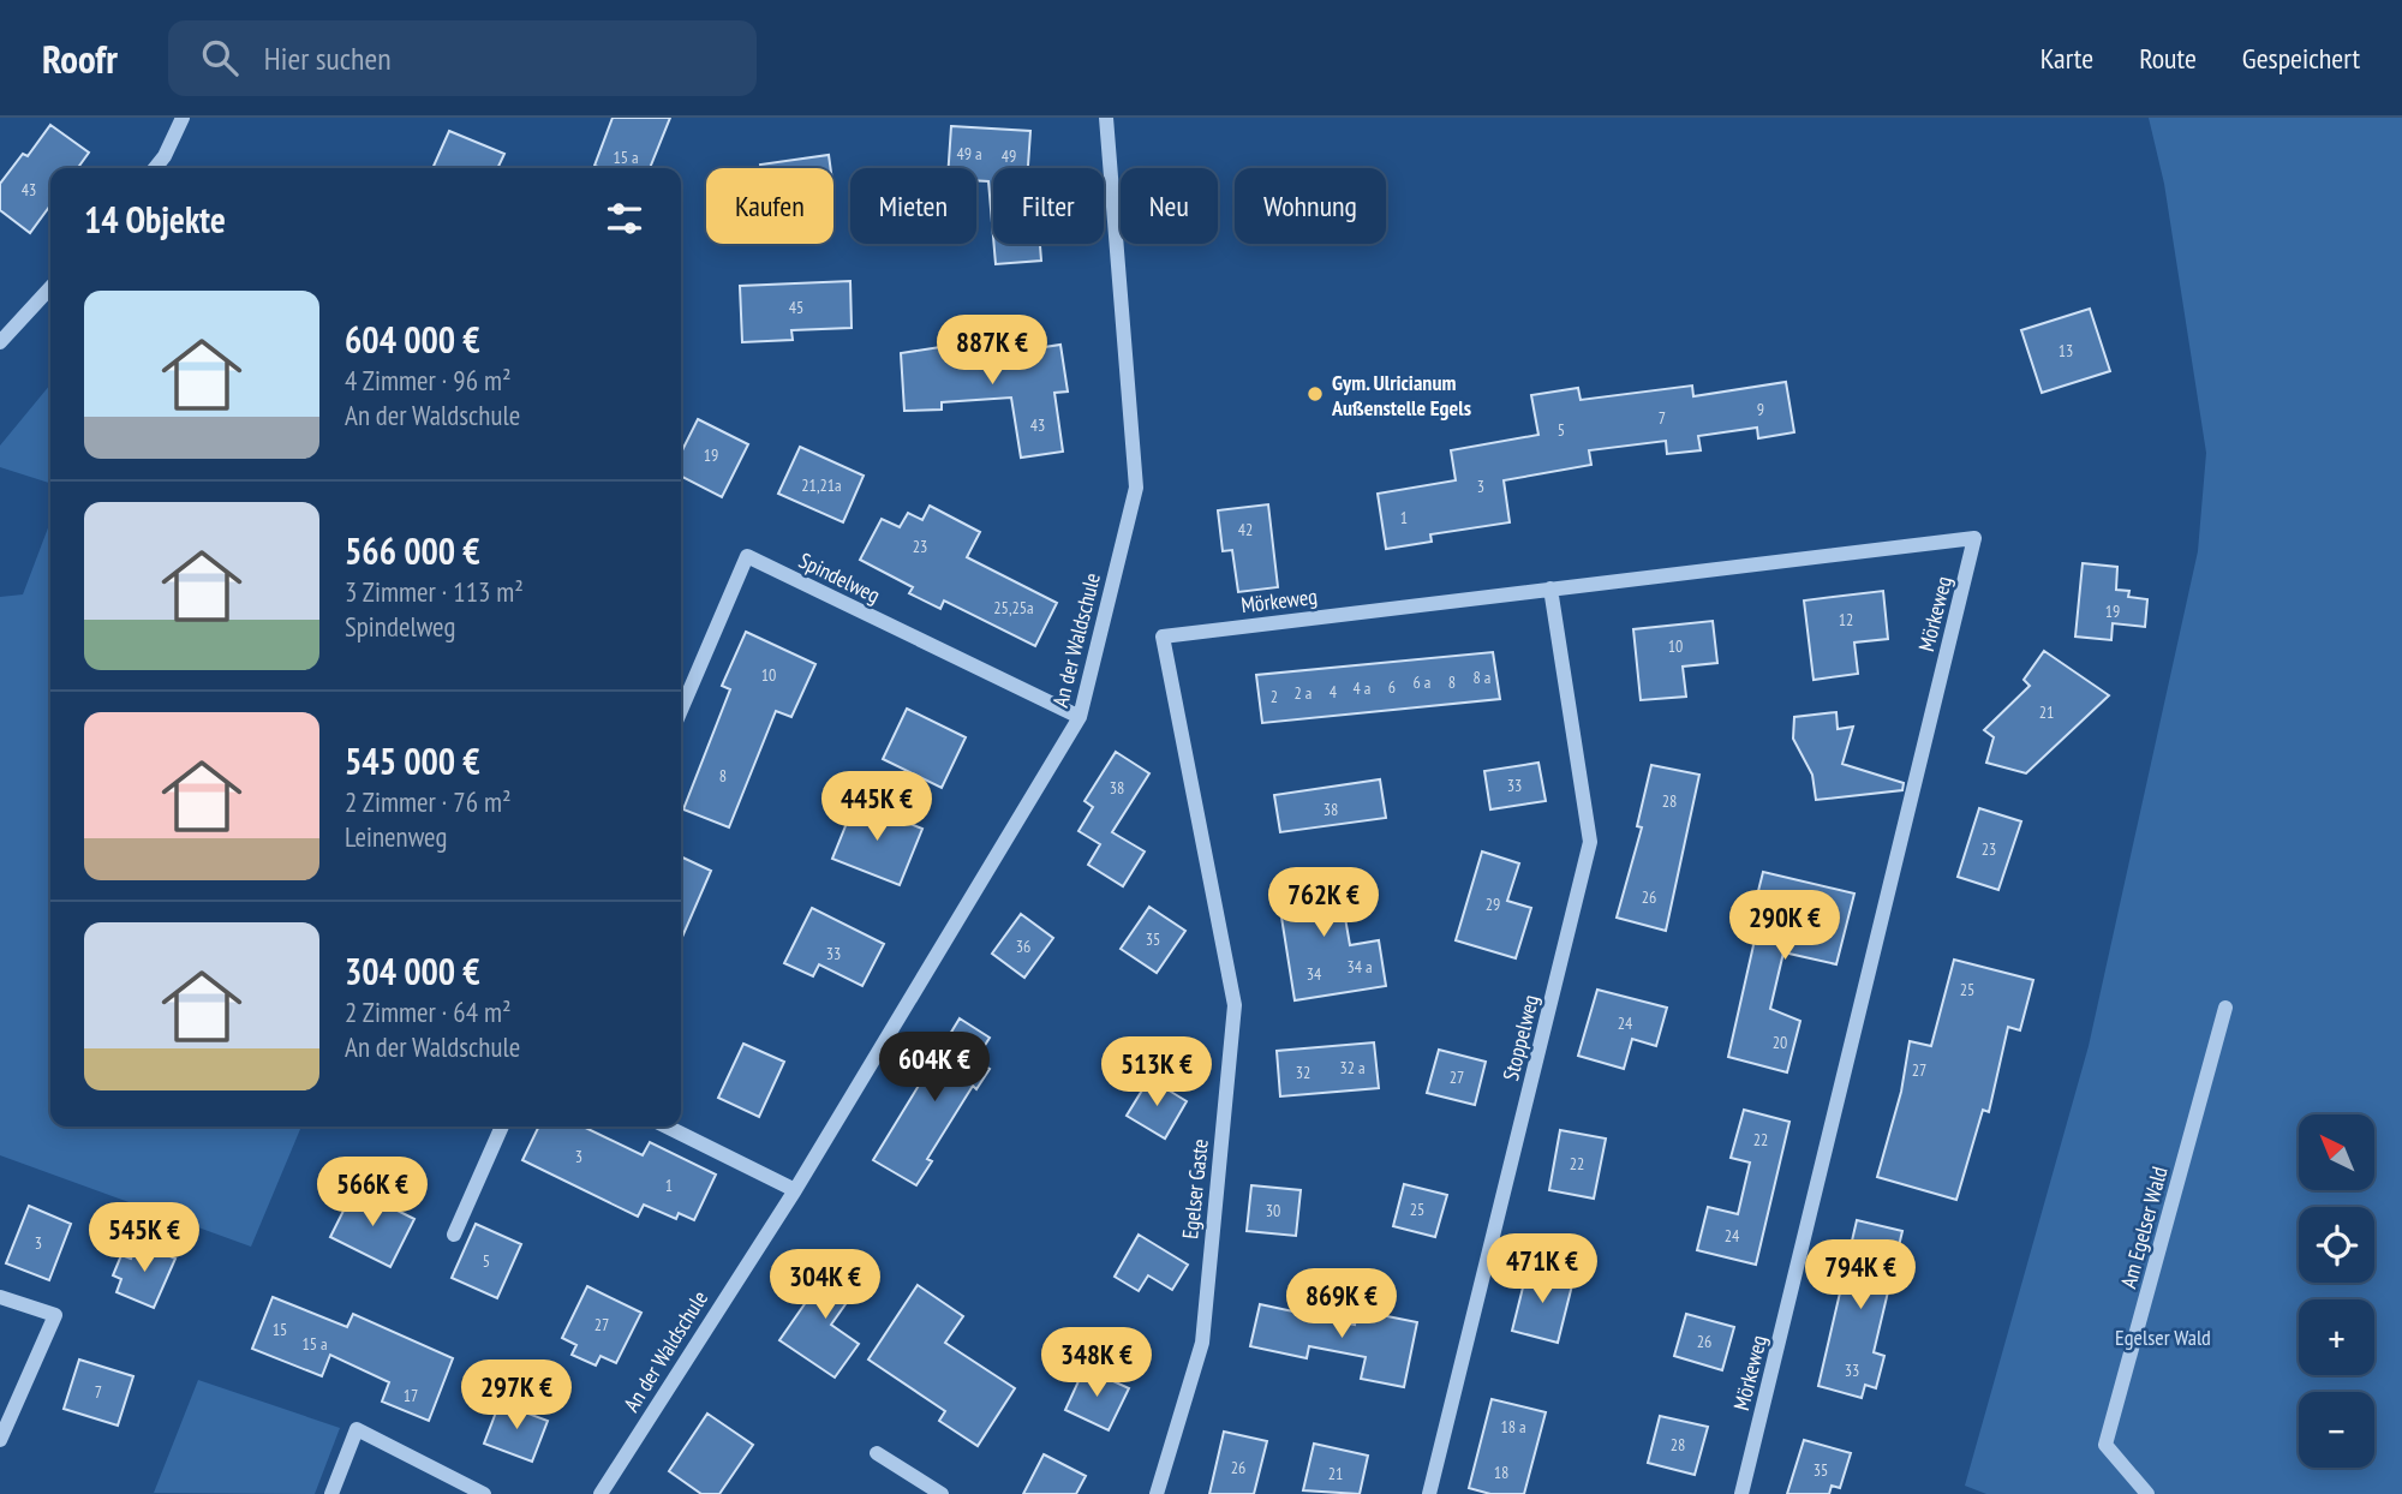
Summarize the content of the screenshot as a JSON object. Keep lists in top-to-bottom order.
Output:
{
  "streets": {
    "street": [
      "Spindelweg",
      "Mörkeweg",
      "An der Waldschule",
      "Stoppelweg",
      "Egelser Gaste",
      "Am Egelser Wald"
    ]
  },
  "crossings": [
    ["Spindelweg", "An der Waldschule"],
    ["Mörkeweg", "Stoppelweg"],
    ["Mörkeweg", "Egelser Gaste"]
  ],
  "parks": ["Egelser Wald"],
  "places": ["Gym. Ulricianum Außenstelle Egels"],
  "house_numbers": [
    "49 a",
    "49",
    "15 a",
    "43",
    "45",
    "13",
    "9",
    "7",
    "43",
    "5",
    "19",
    "21,21a",
    "3",
    "1",
    "42",
    "23",
    "25,25a",
    "19",
    "12",
    "10",
    "10",
    "8 a",
    "6 a",
    "8",
    "6",
    "4 a",
    "4",
    "2 a",
    "2",
    "21",
    "8",
    "33",
    "38",
    "28",
    "38",
    "23",
    "26",
    "29",
    "35",
    "36",
    "33",
    "34 a",
    "34",
    "25",
    "24",
    "20",
    "32 a",
    "27",
    "32",
    "27",
    "22",
    "3",
    "22",
    "1",
    "25",
    "30",
    "24",
    "3",
    "5",
    "27",
    "15",
    "26",
    "15 a",
    "33",
    "7",
    "17",
    "18 a",
    "28",
    "26",
    "35",
    "18",
    "21"
  ],
  "north": "top left",
  "page": {
    "header": "Roofr",
    "search": "Hier suchen",
    "nav": ["Karte", "Route", "Gespeichert"],
    "chip": [
      "Kaufen",
      "Mieten",
      "Filter",
      "Neu",
      "Wohnung"
    ],
    "heading": "14 Objekte",
    "list": [
      {
        "name": "604 000 €",
        "note": "4 Zimmer · 96 m² · An der Waldschule"
      },
      {
        "name": "566 000 €",
        "note": "3 Zimmer · 113 m² · Spindelweg"
      },
      {
        "name": "545 000 €",
        "note": "2 Zimmer · 76 m² · Leinenweg"
      },
      {
        "name": "304 000 €",
        "note": "2 Zimmer · 64 m² · An der Waldschule"
      }
    ],
    "price": [
      "887K €",
      "445K €",
      "762K €",
      "290K €",
      "604K €",
      "513K €",
      "566K €",
      "545K €",
      "471K €",
      "794K €",
      "304K €",
      "869K €",
      "348K €",
      "297K €"
    ],
    "map_buttons": ["+", "−"]
  }
}
